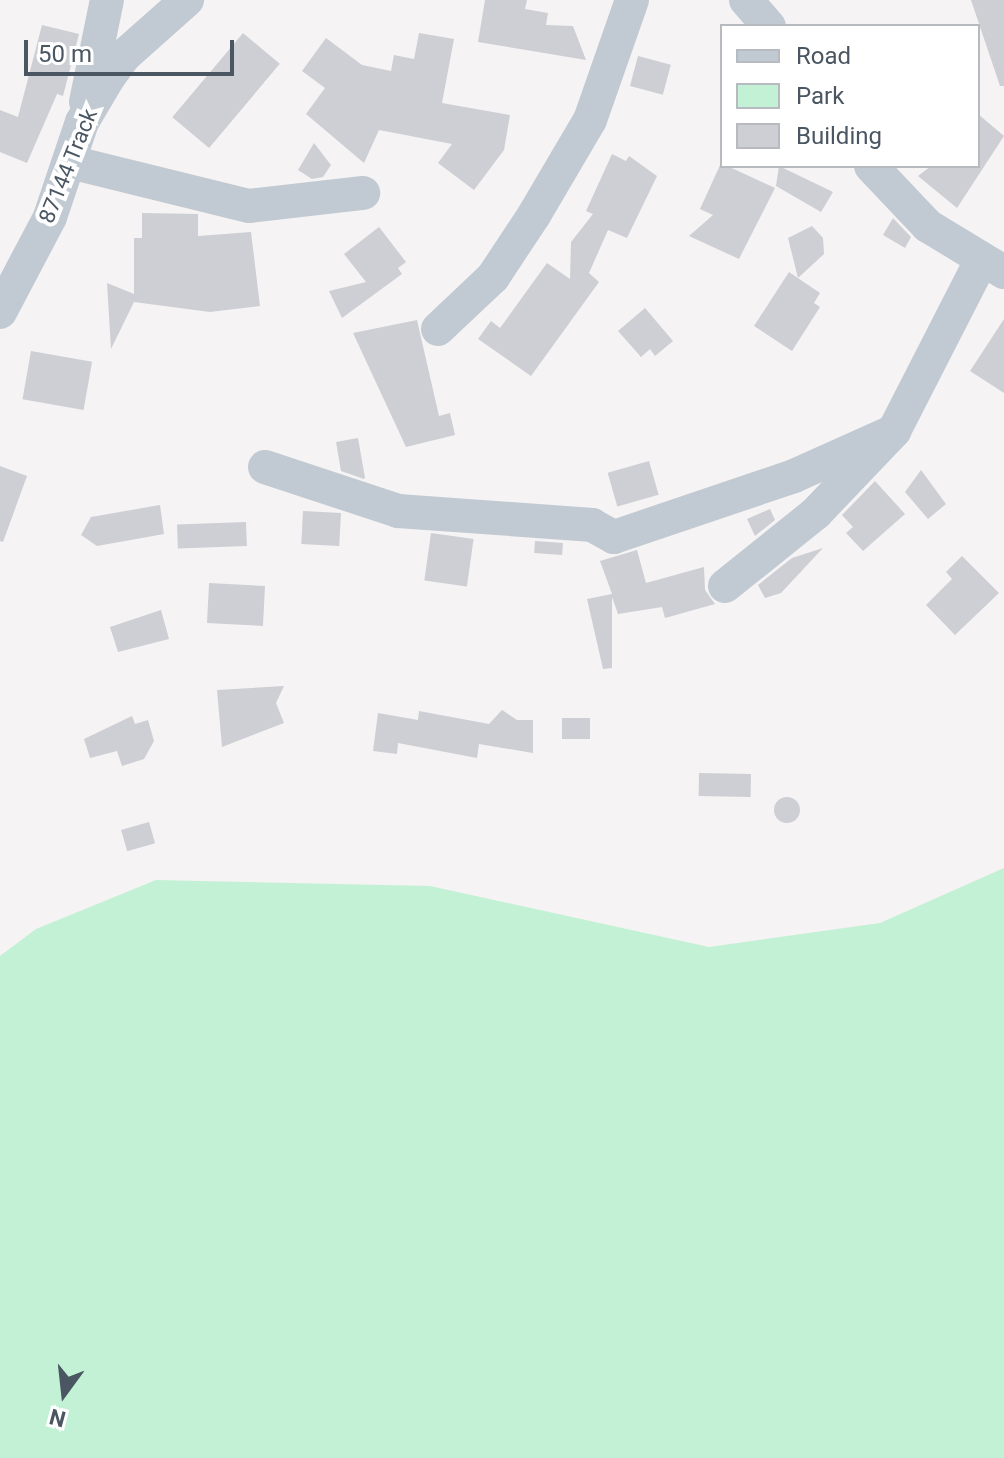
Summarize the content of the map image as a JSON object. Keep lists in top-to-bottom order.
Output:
{
  "streets": {
    "street": ["87144 Track"]
  },
  "legend": ["Road", "Park", "Building"],
  "scale_bar": "50 m",
  "north": "bottom"
}
